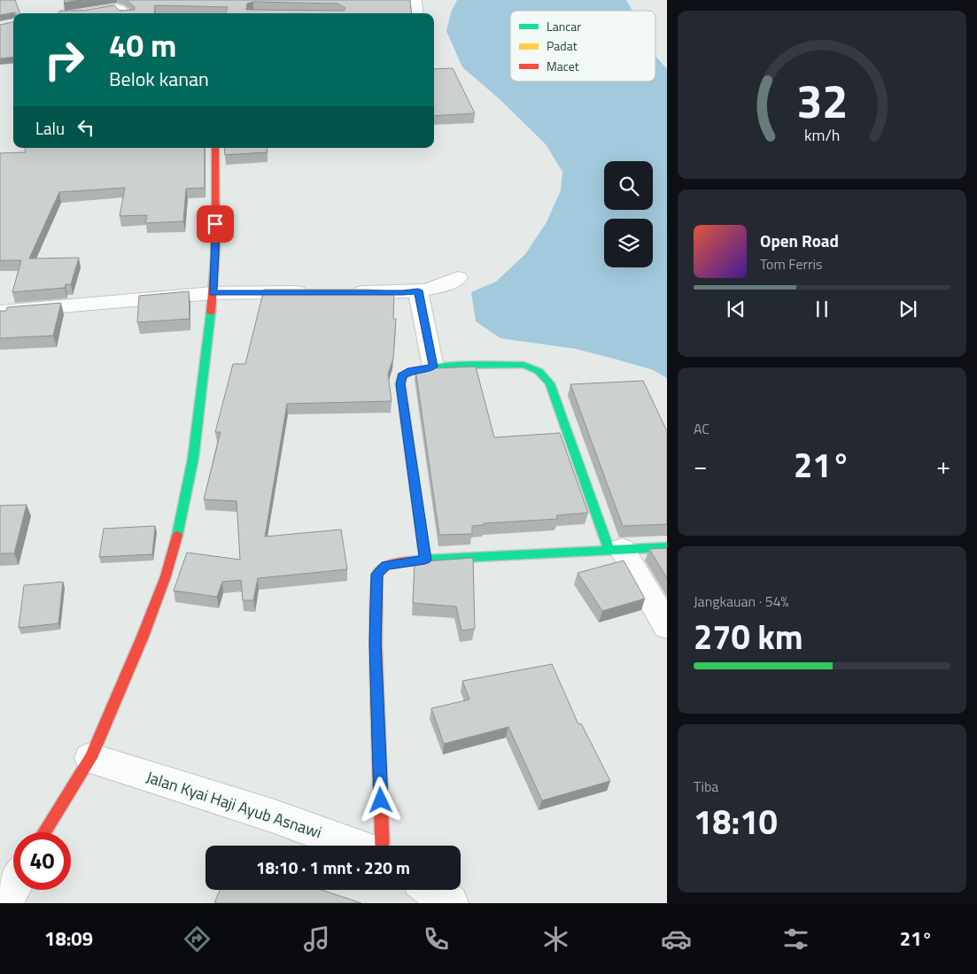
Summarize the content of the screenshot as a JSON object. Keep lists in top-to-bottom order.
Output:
{
  "streets": {
    "street": ["Jalan Kyai Haji Ayub Asnawi"]
  },
  "legend": ["Lancar", "Padat", "Macet"],
  "page": {
    "turn": ["40 m", "Belok kanan"],
    "then": "Lalu",
    "song": ["Open Road", "Tom Ferris"],
    "tile": [
      "AC",
      ["Jangkauan · 54%", "270 km"],
      ["Tiba", "18:10"]
    ],
    "heat": ["−", "21°", "+"],
    "limit": "40",
    "trip": "18:10 · 1 mnt · 220 m",
    "tabs": ["18:09", "21°"],
    "gauge": ["32", "km/h"]
  }
}
